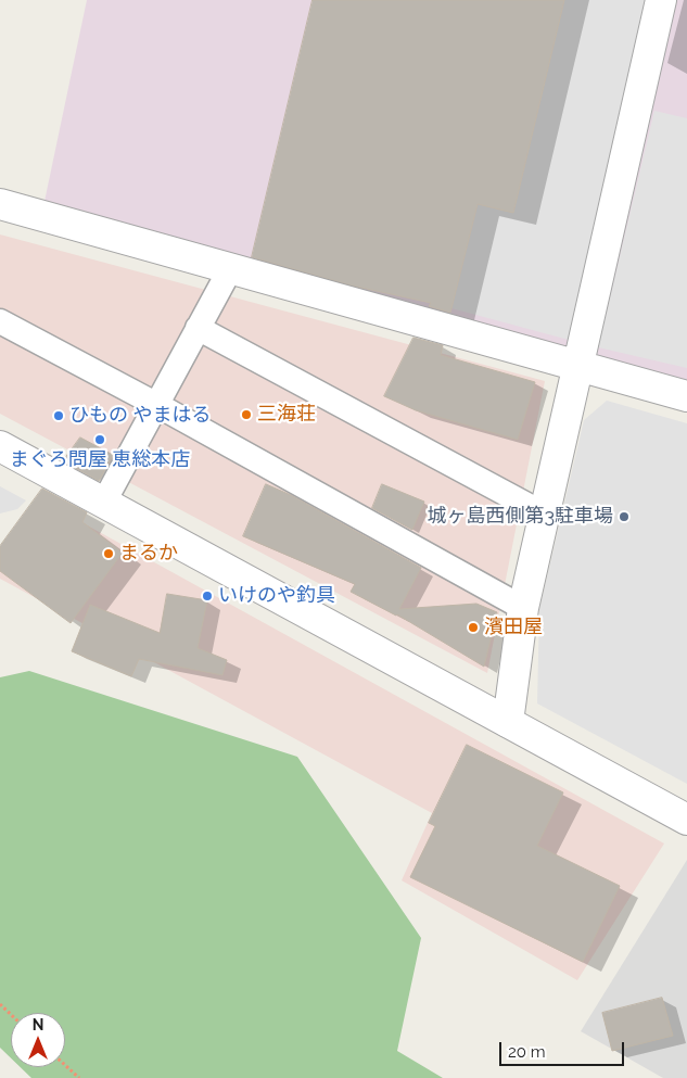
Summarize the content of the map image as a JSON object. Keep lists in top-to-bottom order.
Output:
{
  "places": [
    "三海荘",
    "ひもの やまはる",
    "まぐろ問屋 恵総本店",
    "城ヶ島西側第3駐車場",
    "まるか",
    "いけのや釣具",
    "濱田屋"
  ],
  "scale_bar": "20 m",
  "north": "top"
}
